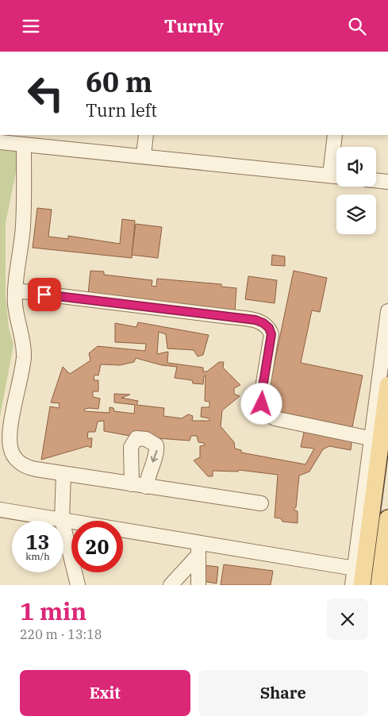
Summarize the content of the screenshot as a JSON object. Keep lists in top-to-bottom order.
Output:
{
  "page": {
    "header": "Turnly",
    "turn": ["60 m", "Turn left"],
    "speed": "13 km/h",
    "limit": "20",
    "heading": ["1 min", "220 m · 13:18"],
    "buttons": ["Exit", "Share"]
  }
}
